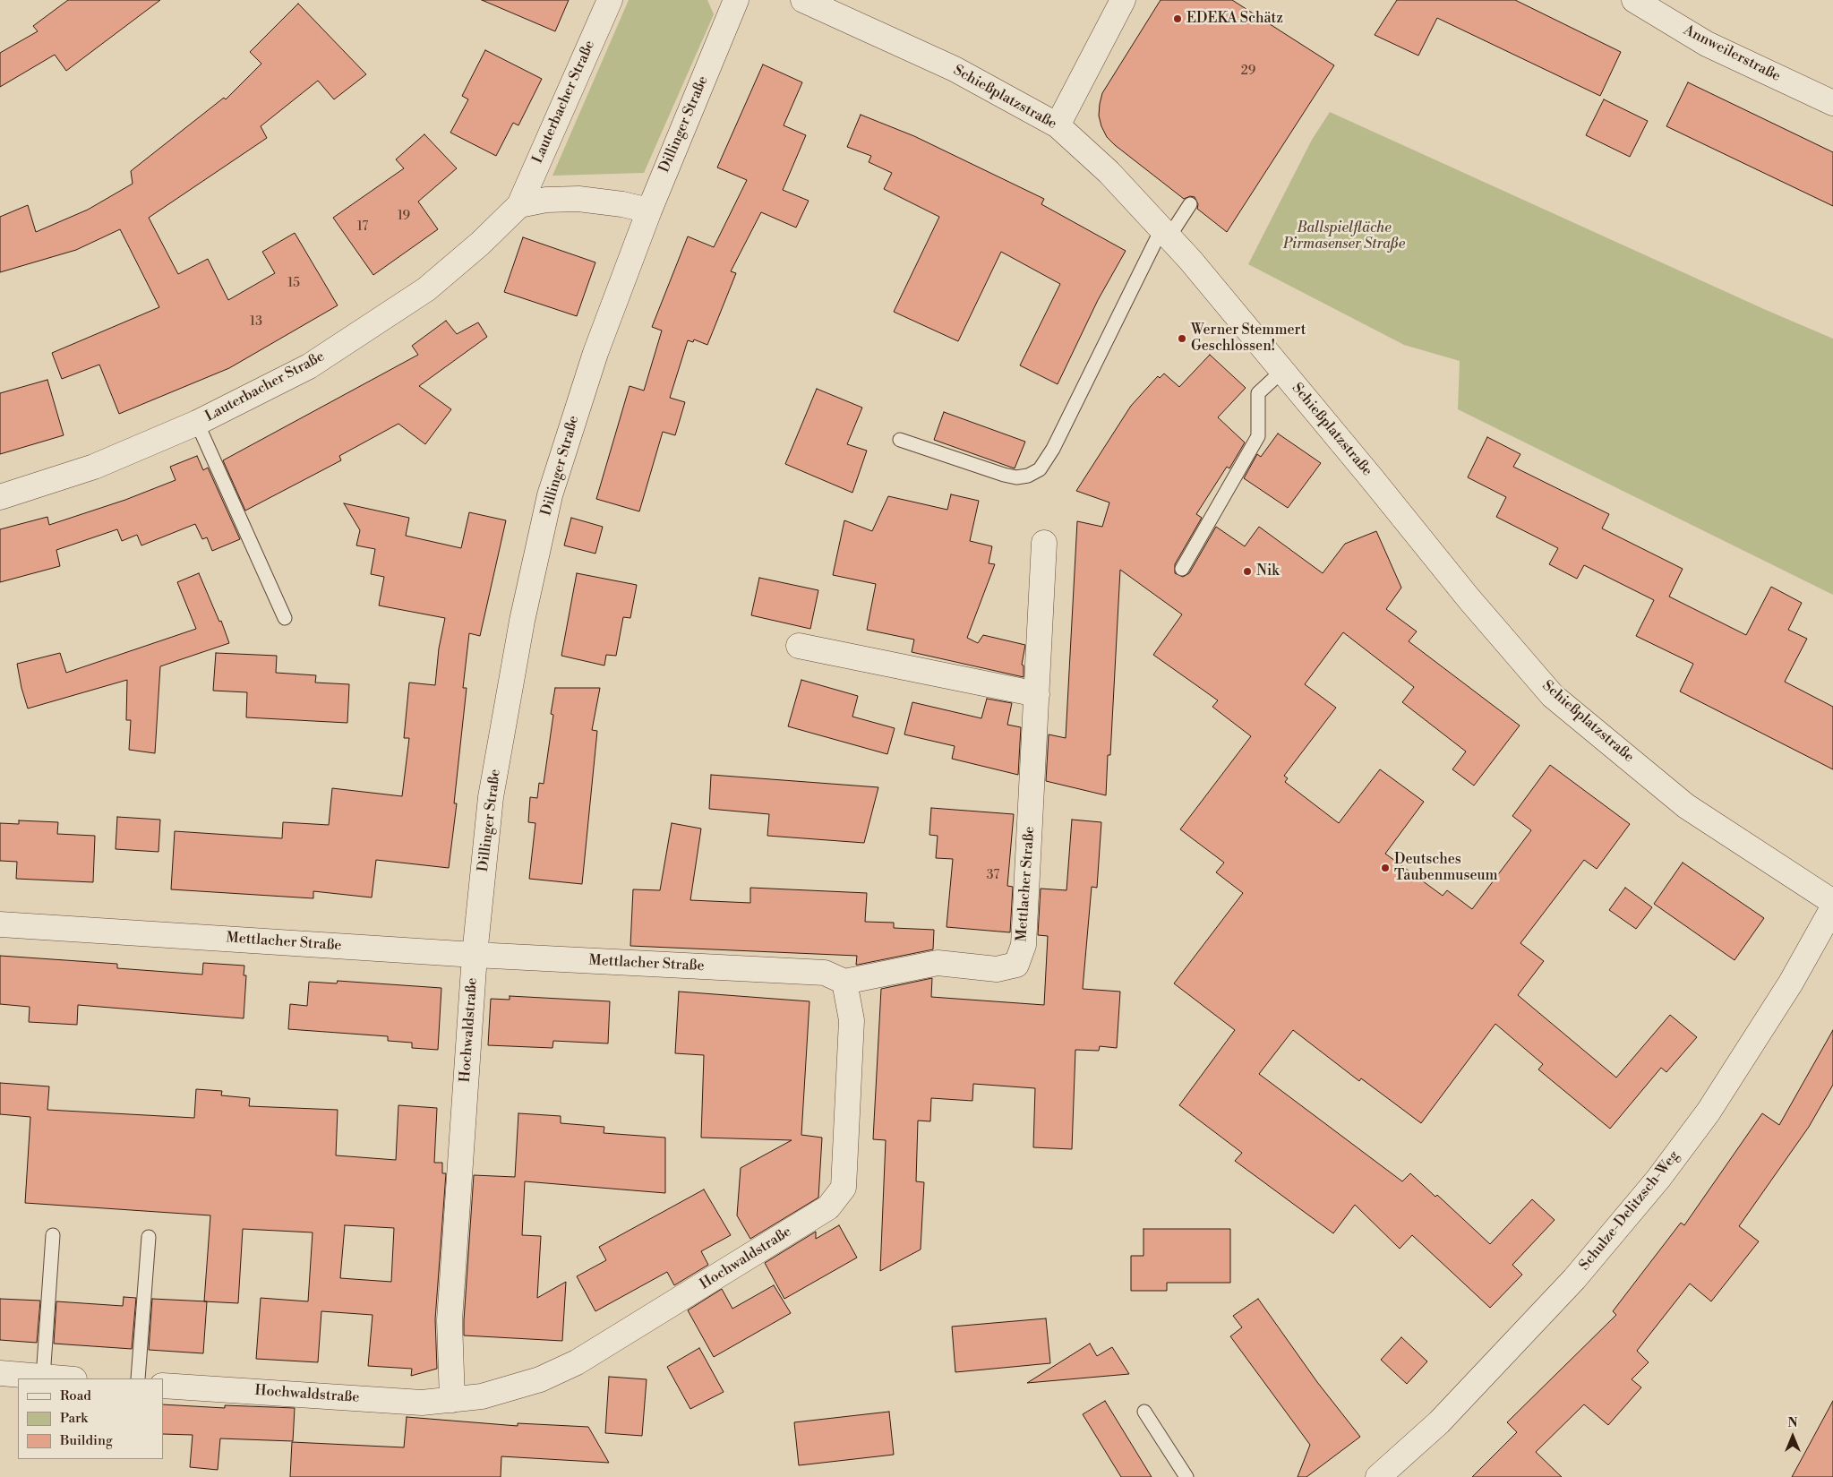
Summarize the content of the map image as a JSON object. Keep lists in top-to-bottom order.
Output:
{
  "streets": {
    "street": [
      "Annweilerstraße",
      "Schießplatzstraße",
      "Lauterbacher Straße",
      "Dillinger Straße",
      "Mettlacher Straße",
      "Hochwaldstraße",
      "Schulze-Delitzsch-Weg"
    ]
  },
  "crossings": [
    ["Dillinger Straße", "Mettlacher Straße"],
    ["Dillinger Straße", "Hochwaldstraße"],
    ["Mettlacher Straße", "Hochwaldstraße"]
  ],
  "parks": ["Ballspielfläche Pirmasenser Straße"],
  "places": [
    "EDEKA Schätz",
    "Werner Stemmert Geschlossen!",
    "Nik",
    "Deutsches Taubenmuseum"
  ],
  "house_numbers": [
    "29",
    "19",
    "17",
    "15",
    "13",
    "37"
  ],
  "legend": ["Road", "Park", "Building"],
  "north": "top"
}
